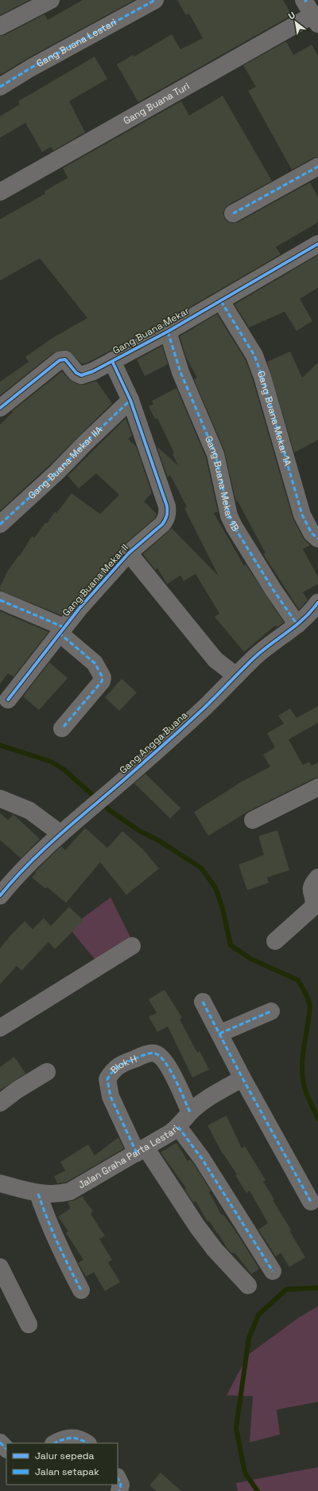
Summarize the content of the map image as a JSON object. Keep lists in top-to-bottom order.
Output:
{
  "streets": {
    "street": [
      "Gang Buana Lestari",
      "Gang Buana Turi",
      "Gang Buana Mekar",
      "Gang Buana Mekar 1A",
      "Gang Buana Mekar IIA",
      "Gang Buana Mekar 1B",
      "Gang Buana Mekar II",
      "Gang Angga Buana",
      "Blok H",
      "Jalan Graha Parta Lestari"
    ]
  },
  "crossings": [
    ["Gang Buana Mekar", "Gang Buana Mekar 1A"],
    ["Gang Buana Mekar", "Gang Buana Mekar 1B"],
    ["Gang Buana Mekar", "Gang Buana Mekar II"],
    ["Gang Buana Mekar IIA", "Gang Buana Mekar II"],
    ["Gang Buana Mekar 1B", "Gang Angga Buana"],
    ["Blok H", "Jalan Graha Parta Lestari"]
  ],
  "legend": ["Jalur sepeda", "Jalan setapak"],
  "north": "top left"
}
